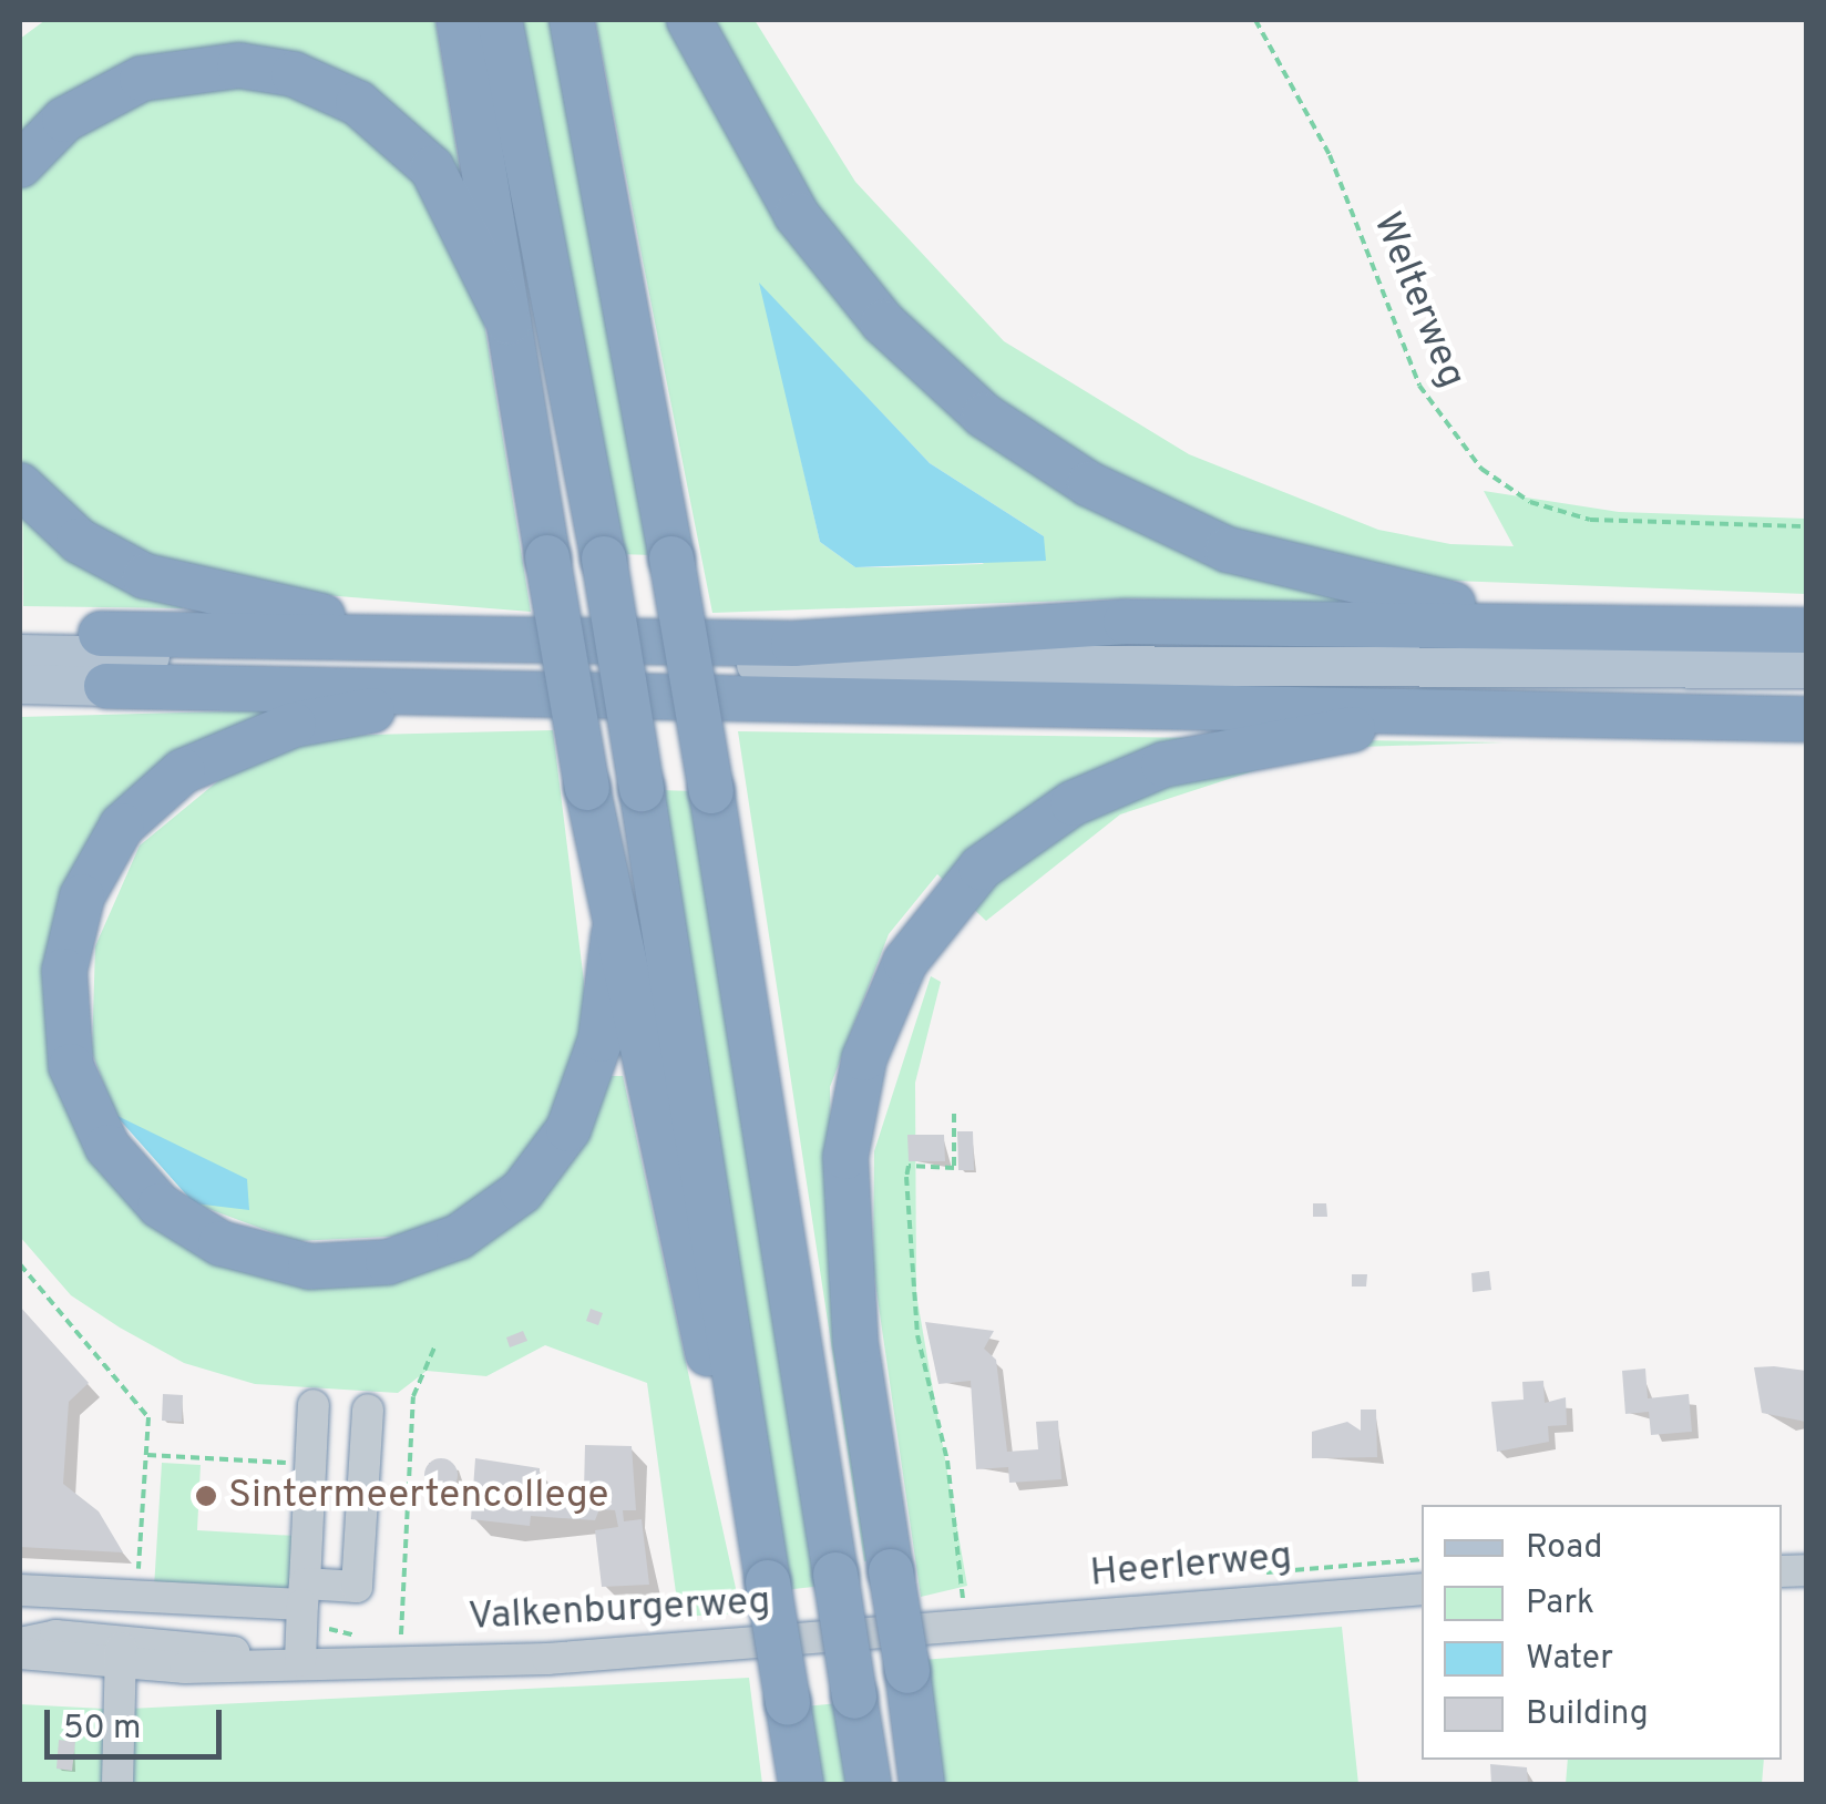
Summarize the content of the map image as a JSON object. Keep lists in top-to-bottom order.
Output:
{
  "streets": {
    "street": ["Heerlerweg", "Valkenburgerweg"],
    "path": ["Welterweg"]
  },
  "crossings": [
    ["Heerlerweg", "Valkenburgerweg"]
  ],
  "places": ["Sintermeertencollege"],
  "legend": [
    "Road",
    "Park",
    "Water",
    "Building"
  ],
  "scale_bar": "50 m"
}
